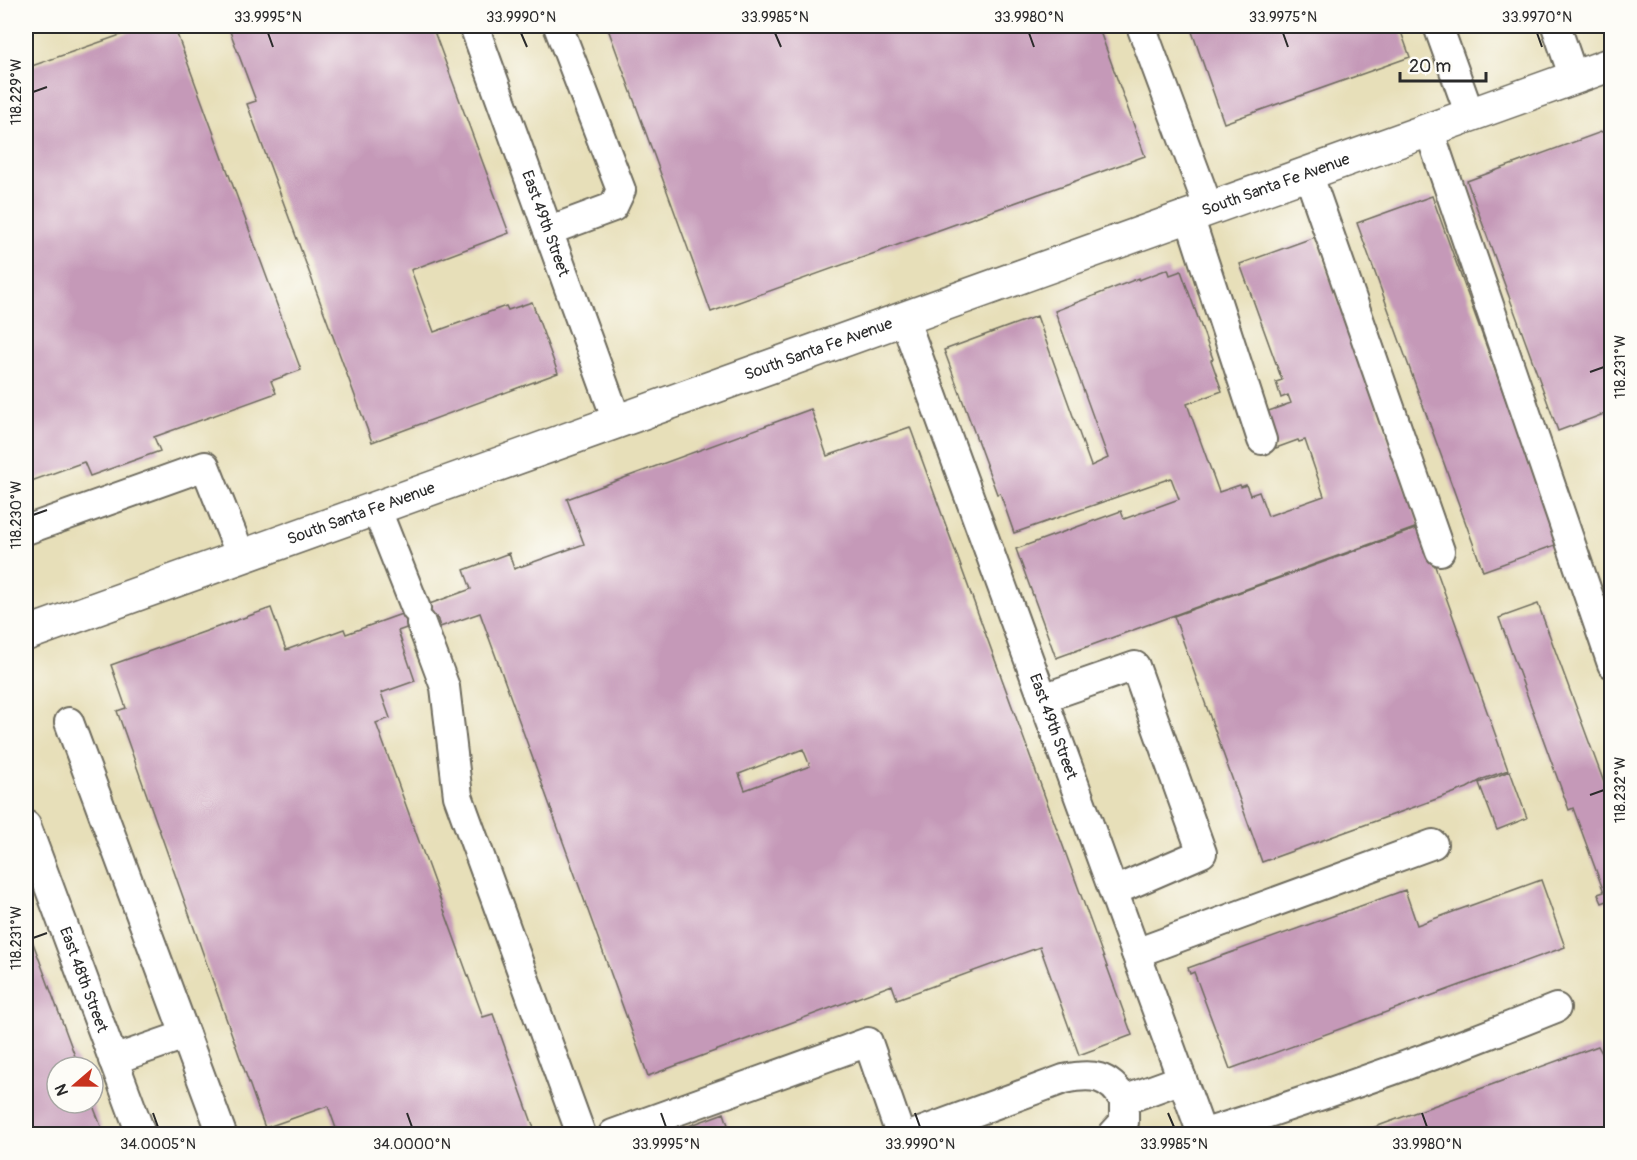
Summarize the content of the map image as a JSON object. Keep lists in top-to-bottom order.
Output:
{
  "streets": {
    "main road": ["South Santa Fe Avenue"],
    "street": ["East 49th Street", "East 48th Street"]
  },
  "crossings": [
    ["South Santa Fe Avenue", "East 49th Street"]
  ],
  "scale_bar": "20 m",
  "north": "left",
  "coordinates": [
    "33.9995°N",
    "33.9990°N",
    "33.9985°N",
    "33.9980°N",
    "33.9975°N",
    "33.9970°N",
    "118.229°W",
    "118.231°W",
    "118.230°W",
    "118.232°W",
    "34.0005°N",
    "34.0000°N"
  ]
}
